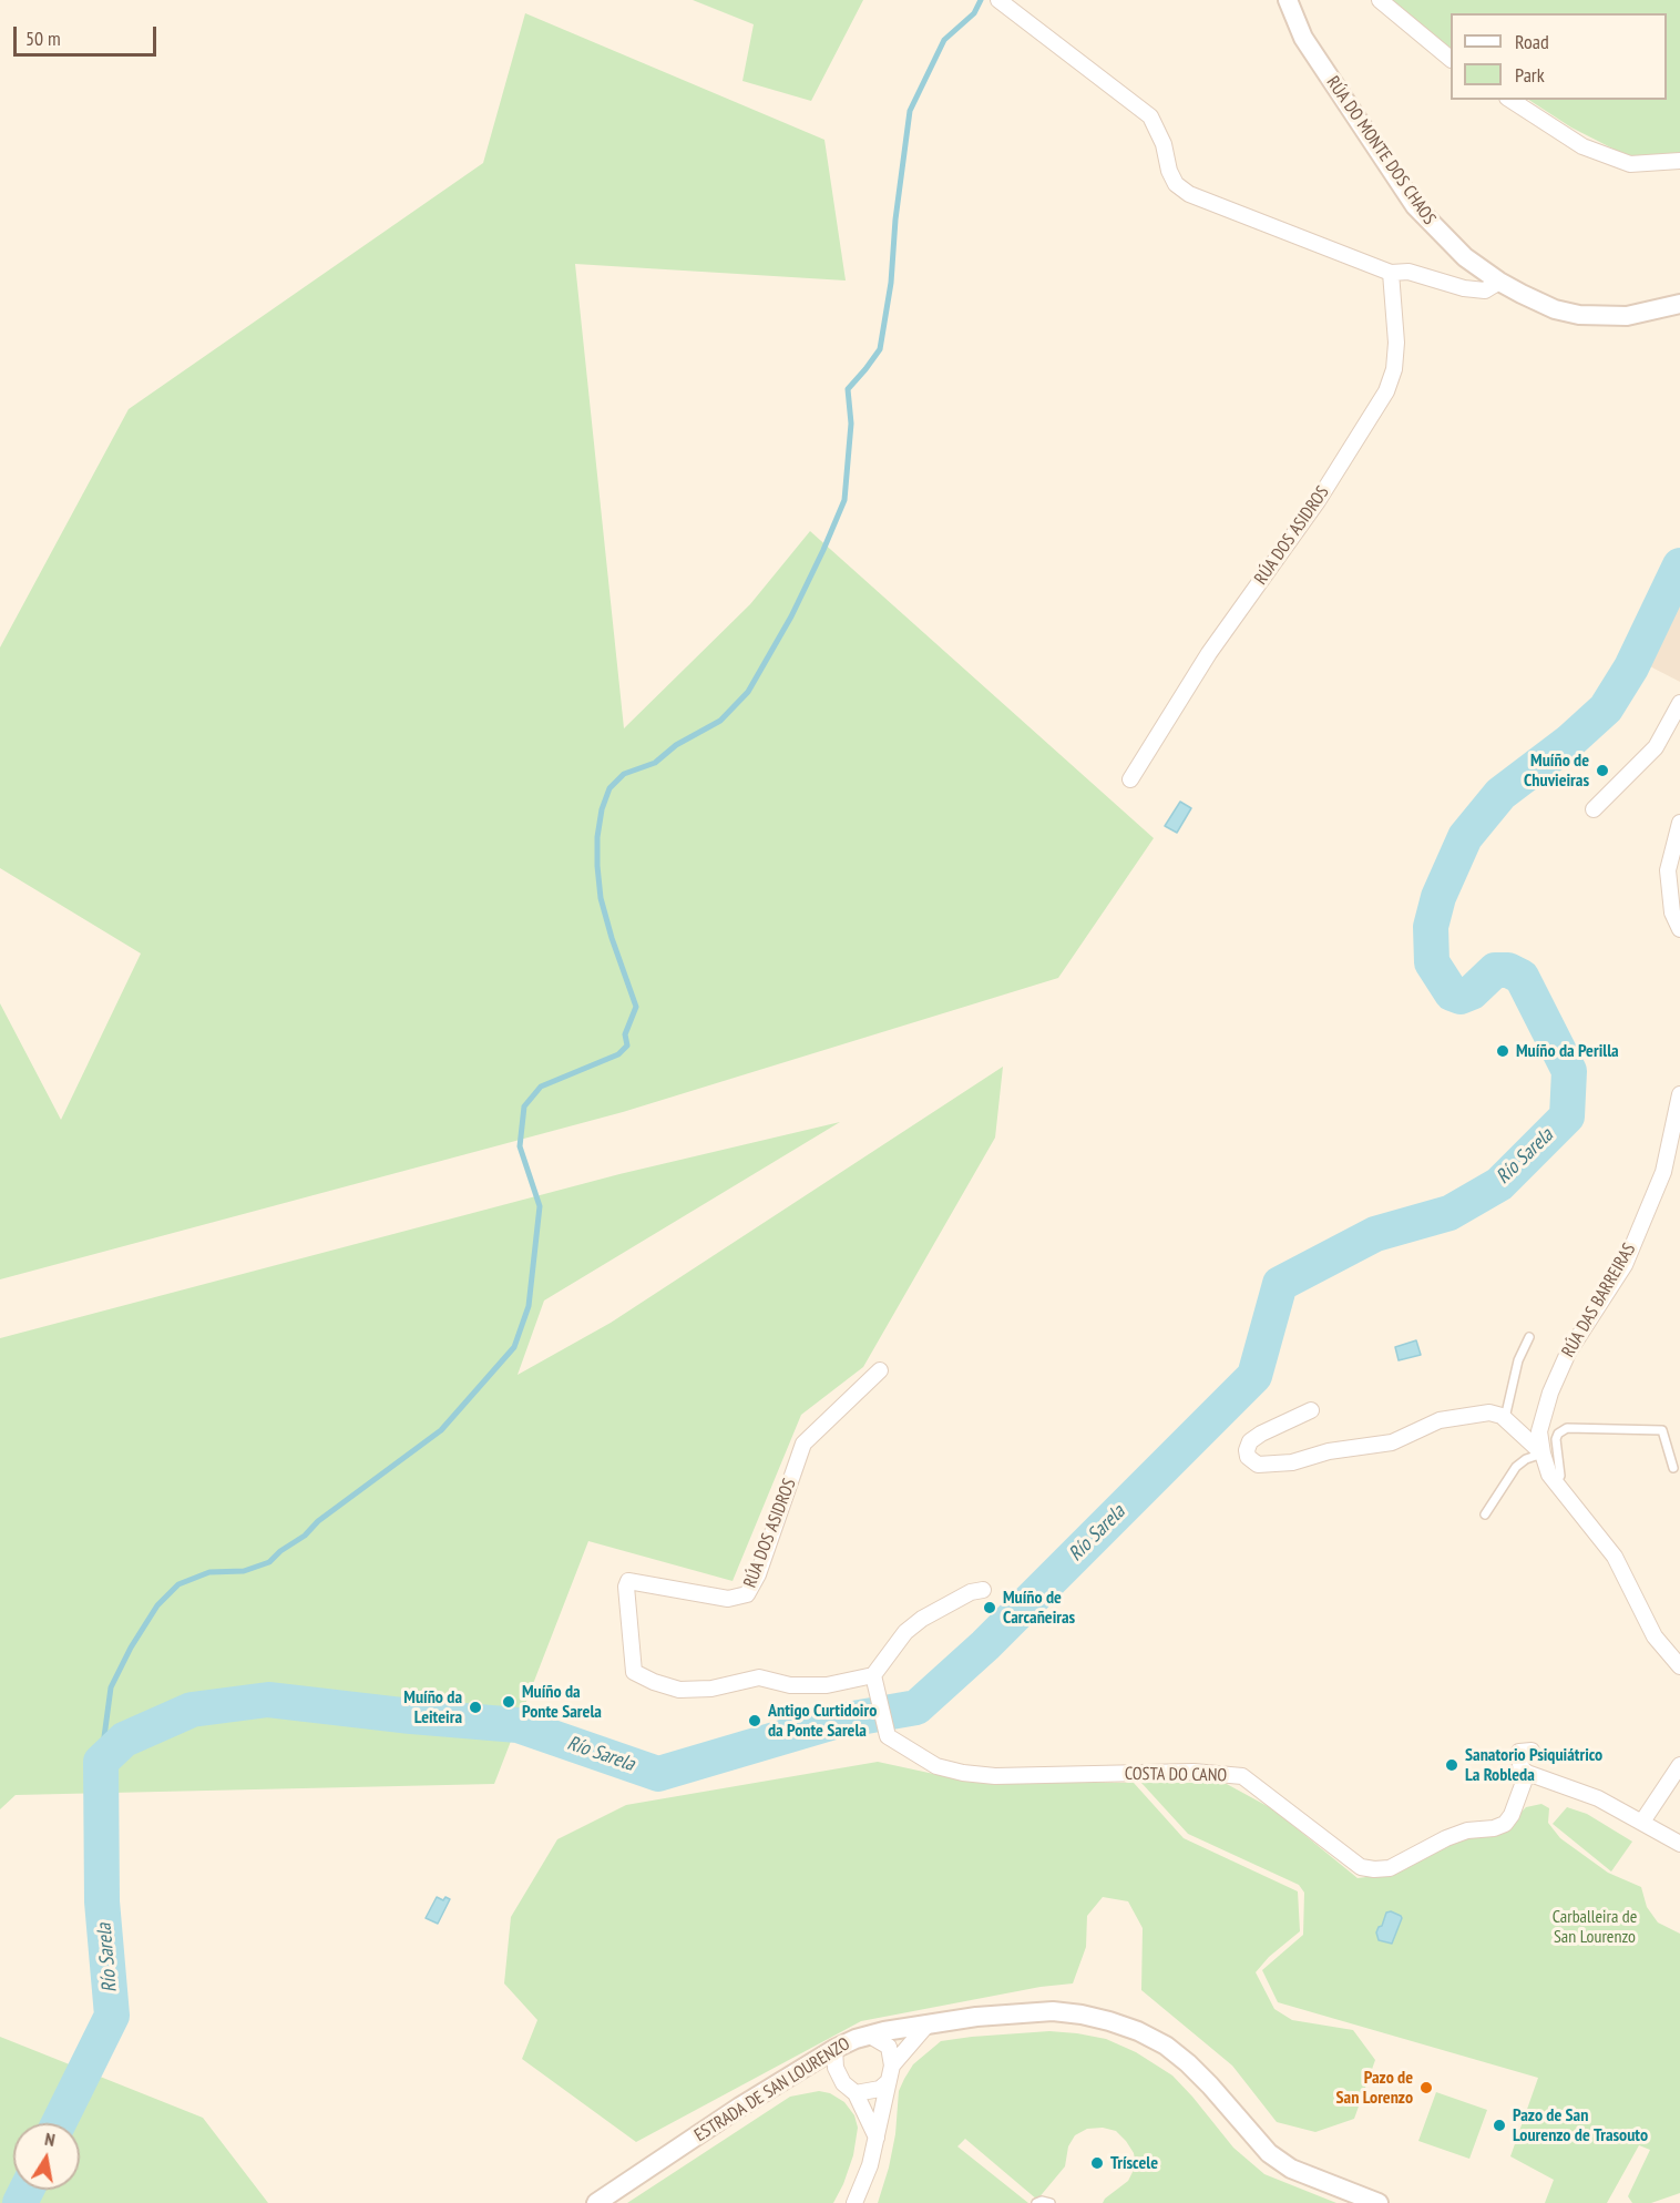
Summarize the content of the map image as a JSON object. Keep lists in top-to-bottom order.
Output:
{
  "streets": {
    "street": [
      "RÚA DO MONTE DOS CHAOS",
      "RÚA DOS ASIDROS",
      "RÚA DAS BARREIRAS",
      "COSTA DO CANO",
      "ESTRADA DE SAN LOURENZO"
    ]
  },
  "crossings": [
    ["RÚA DOS ASIDROS", "COSTA DO CANO"]
  ],
  "water": ["Río Sarela"],
  "parks": ["Carballeira de San Lourenzo"],
  "places": [
    "Muíño de Chuvieiras",
    "Muíño da Perilla",
    "Muíño de Carcañeiras",
    "Muíño da Ponte Sarela",
    "Muíño da Leiteira",
    "Antigo Curtidoiro da Ponte Sarela",
    "Sanatorio Psiquiátrico La Robleda",
    "Pazo de San Lorenzo",
    "Pazo de San Lourenzo de Trasouto",
    "Tríscele"
  ],
  "legend": ["Road", "Park"],
  "scale_bar": "50 m",
  "north": "top"
}
